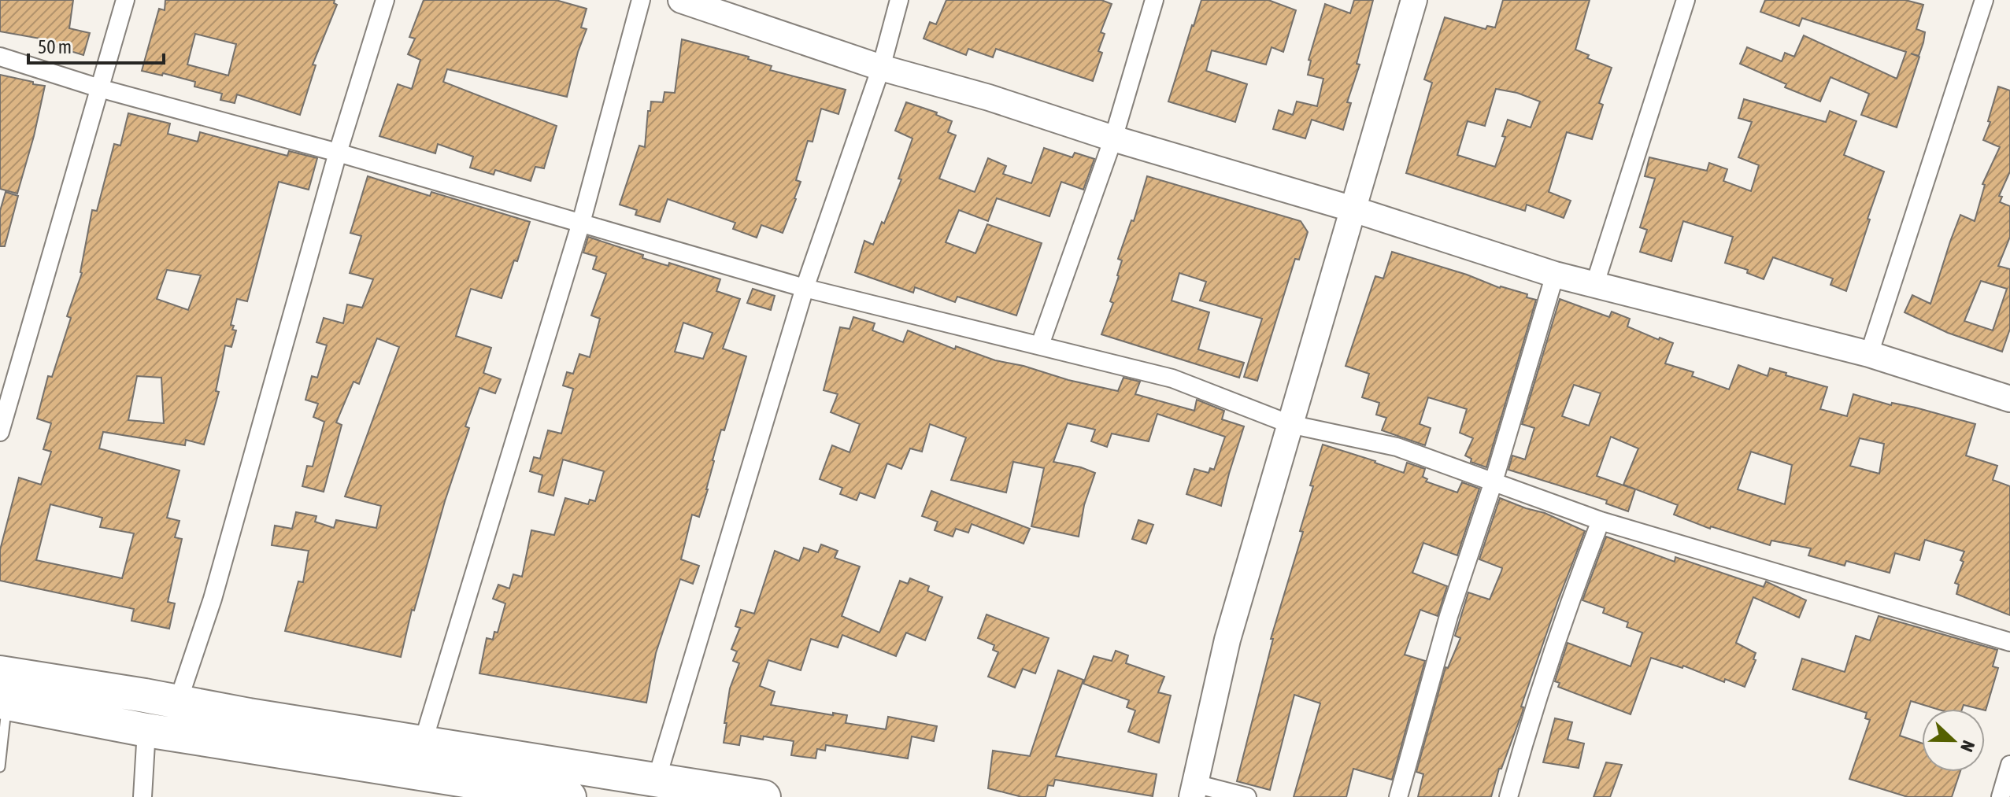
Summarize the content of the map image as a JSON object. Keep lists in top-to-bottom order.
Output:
{
  "scale_bar": "50 m",
  "north": "right"
}
